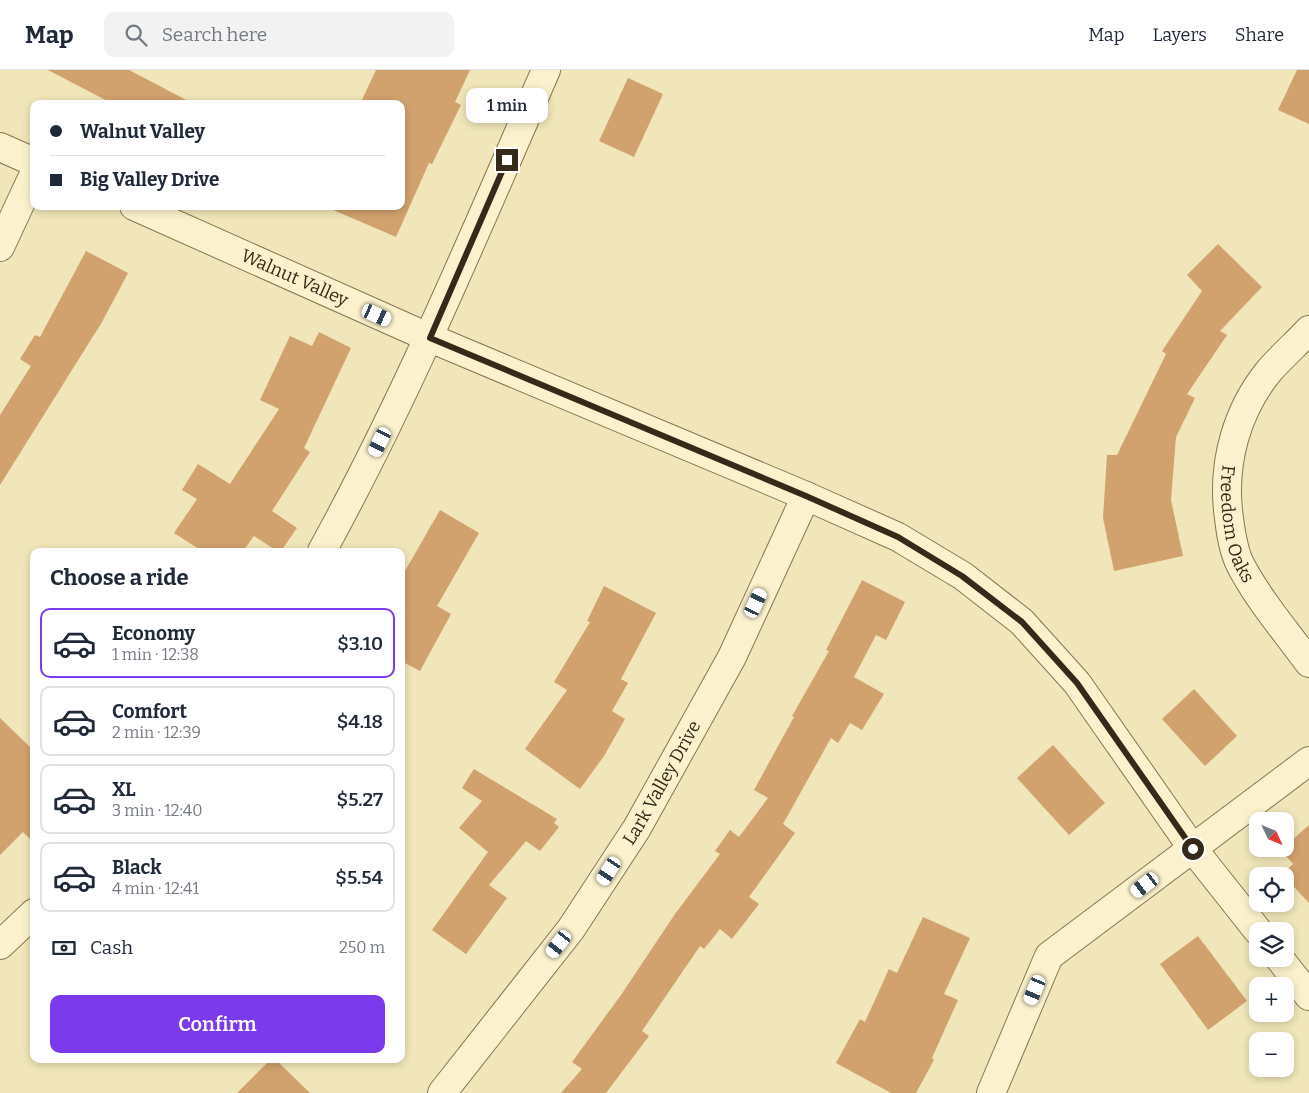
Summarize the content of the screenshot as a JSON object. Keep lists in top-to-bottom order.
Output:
{
  "streets": {
    "street": ["Walnut Valley", "Freedom Oaks", "Lark Valley Drive"]
  },
  "crossings": [
    ["Walnut Valley", "Lark Valley Drive"]
  ],
  "north": "bottom right",
  "page": {
    "header": "Map",
    "search": "Search here",
    "nav": ["Map", "Layers", "Share"],
    "bubble": "1 min",
    "banner": ["Walnut Valley", "Big Valley Drive"],
    "heading": "Choose a ride",
    "list": [
      {
        "name": "Economy",
        "note": "1 min · 12:38",
        "value": "$3.10"
      },
      {
        "name": "Comfort",
        "note": "2 min · 12:39",
        "value": "$4.18"
      },
      {
        "name": "XL",
        "note": "3 min · 12:40",
        "value": "$5.27"
      },
      {
        "name": "Black",
        "note": "4 min · 12:41",
        "value": "$5.54"
      }
    ],
    "map_buttons": ["+", "−"],
    "pay": ["Cash", "250 m"],
    "buttons": "Confirm"
  }
}
